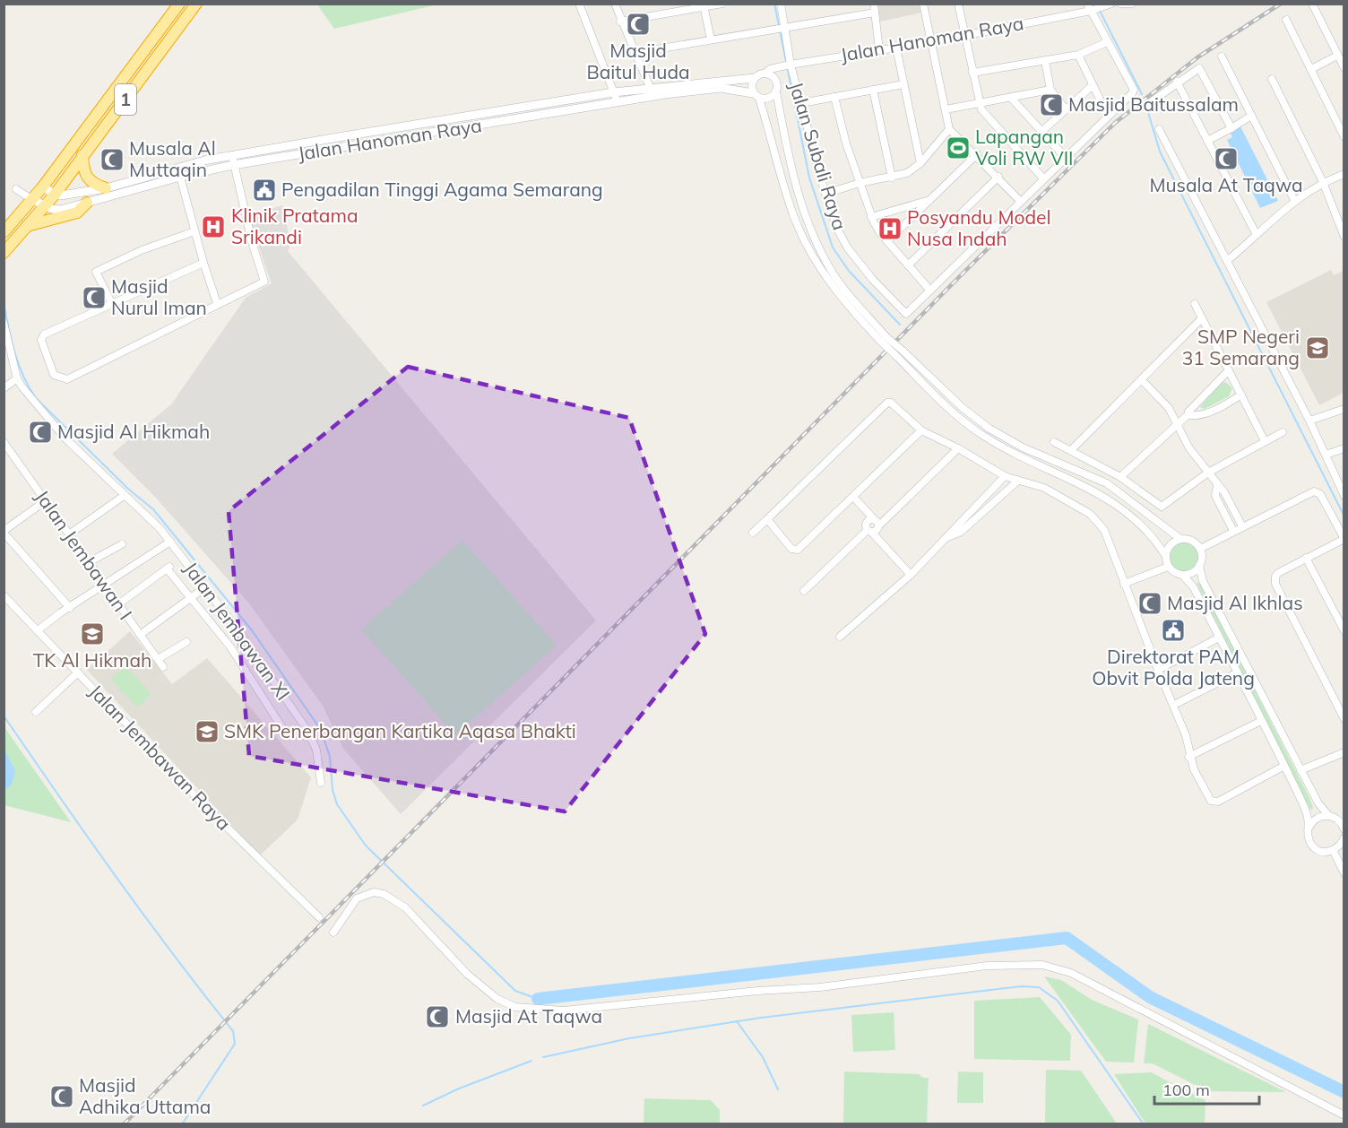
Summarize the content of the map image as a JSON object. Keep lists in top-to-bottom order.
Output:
{
  "streets": {
    "highway": ["1"],
    "street": [
      "Jalan Hanoman Raya",
      "Jalan Subali Raya",
      "Jalan Jembawan I",
      "Jalan Jembawan XI",
      "Jalan Jembawan Raya"
    ]
  },
  "crossings": [
    ["Jalan Hanoman Raya", "1"],
    ["Jalan Hanoman Raya", "Jalan Subali Raya"]
  ],
  "places": {
    "mosque": [
      "Masjid Baitul Huda",
      "Masjid Baitussalam",
      "Musala At Taqwa",
      "Musala Al Muttaqin",
      "Masjid Nurul Iman",
      "Masjid Al Hikmah",
      "Masjid Al Ikhlas",
      "Masjid At Taqwa",
      "Masjid Adhika Uttama"
    ],
    "sports": ["Lapangan Voli RW VII"],
    "public building": ["Pengadilan Tinggi Agama Semarang", "Direktorat PAM Obvit Polda Jateng"],
    "hospital": ["Klinik Pratama Srikandi", "Posyandu Model Nusa Indah"],
    "school or university": ["SMP Negeri 31 Semarang", "TK Al Hikmah", "SMK Penerbangan Kartika Aqasa Bhakti"]
  },
  "scale_bar": "100 m"
}
